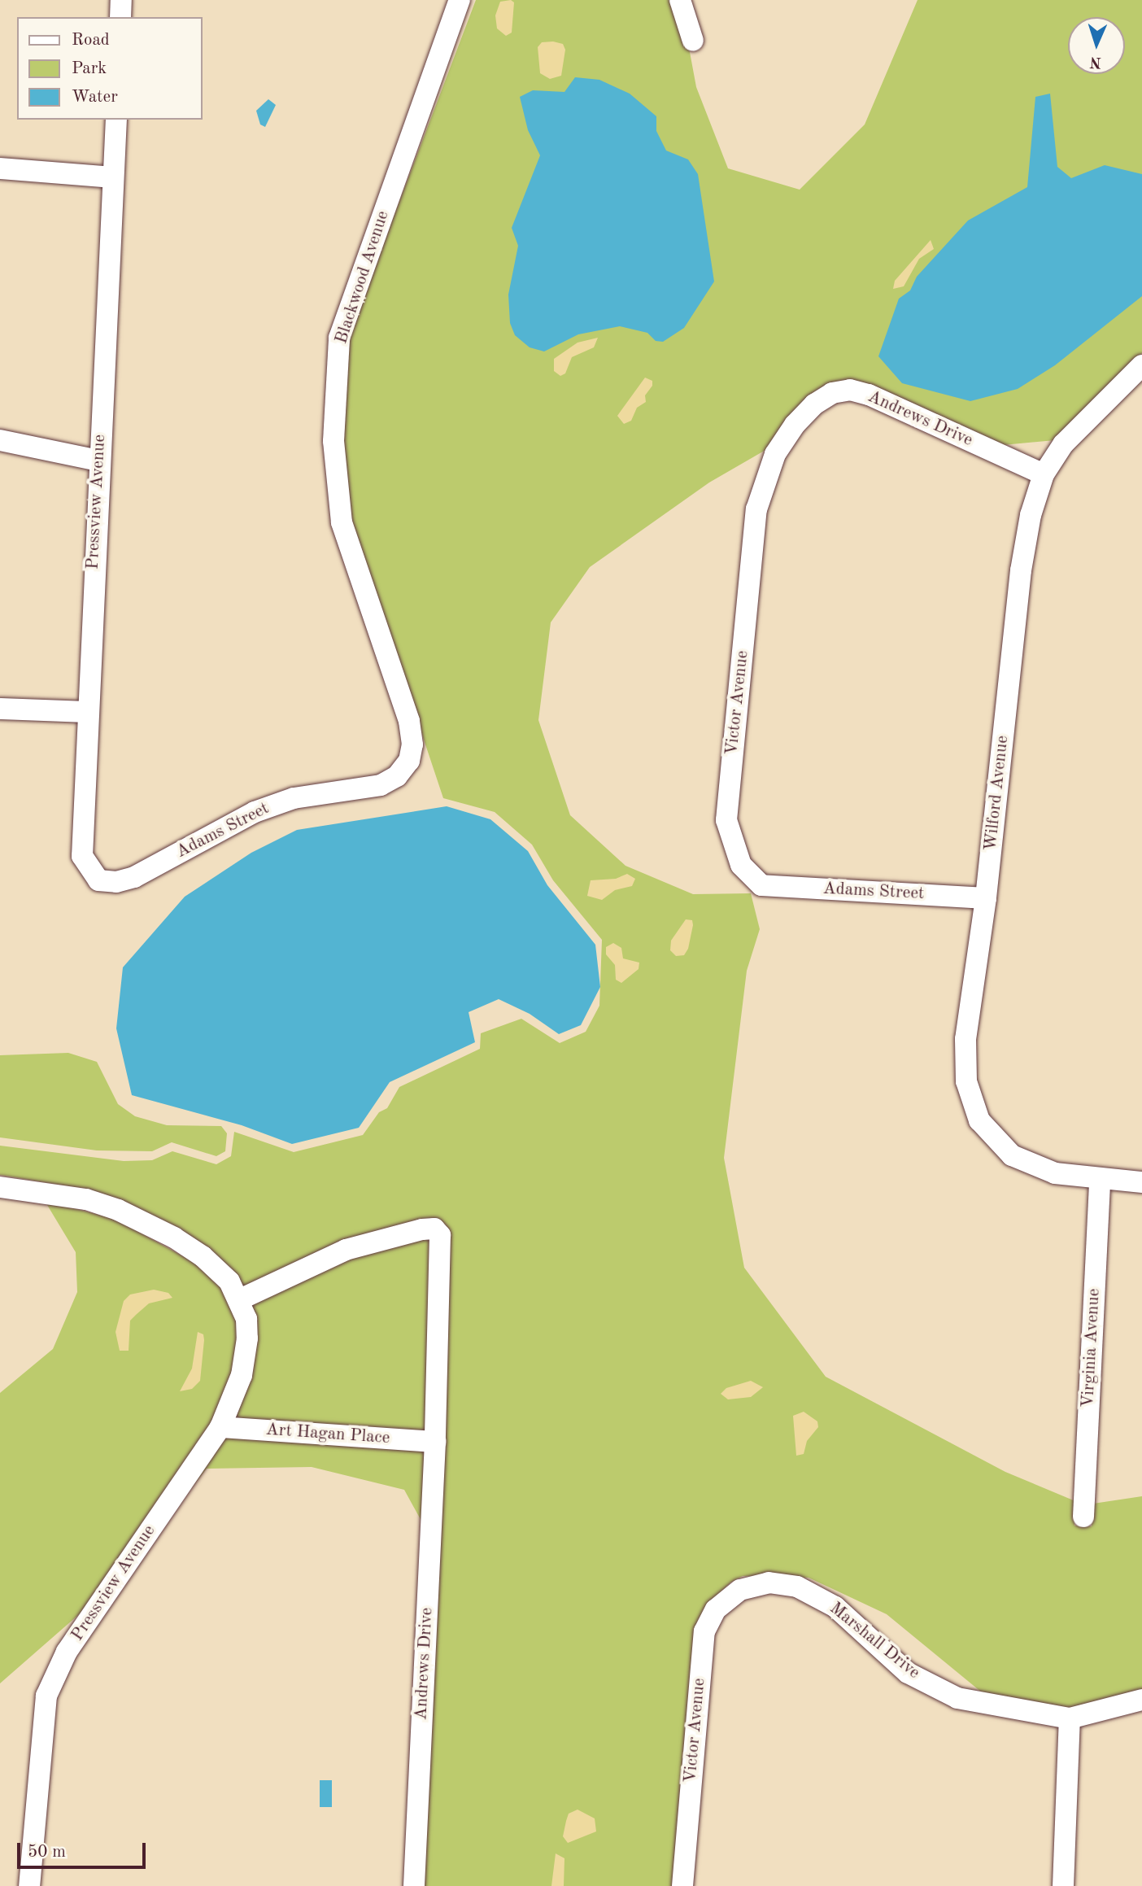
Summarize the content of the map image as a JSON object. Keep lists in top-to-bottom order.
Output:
{
  "streets": {
    "street": [
      "Blackwood Avenue",
      "Andrews Drive",
      "Pressview Avenue",
      "Victor Avenue",
      "Wilford Avenue",
      "Adams Street",
      "Virginia Avenue",
      "Art Hagan Place",
      "Marshall Drive"
    ]
  },
  "crossings": [
    ["Blackwood Avenue", "Adams Street"],
    ["Andrews Drive", "Pressview Avenue"],
    ["Andrews Drive", "Victor Avenue"],
    ["Andrews Drive", "Wilford Avenue"],
    ["Andrews Drive", "Art Hagan Place"],
    ["Pressview Avenue", "Adams Street"],
    ["Pressview Avenue", "Art Hagan Place"],
    ["Victor Avenue", "Adams Street"],
    ["Victor Avenue", "Marshall Drive"],
    ["Wilford Avenue", "Adams Street"],
    ["Wilford Avenue", "Virginia Avenue"]
  ],
  "legend": ["Road", "Park", "Water"],
  "scale_bar": "50 m",
  "north": "bottom"
}
